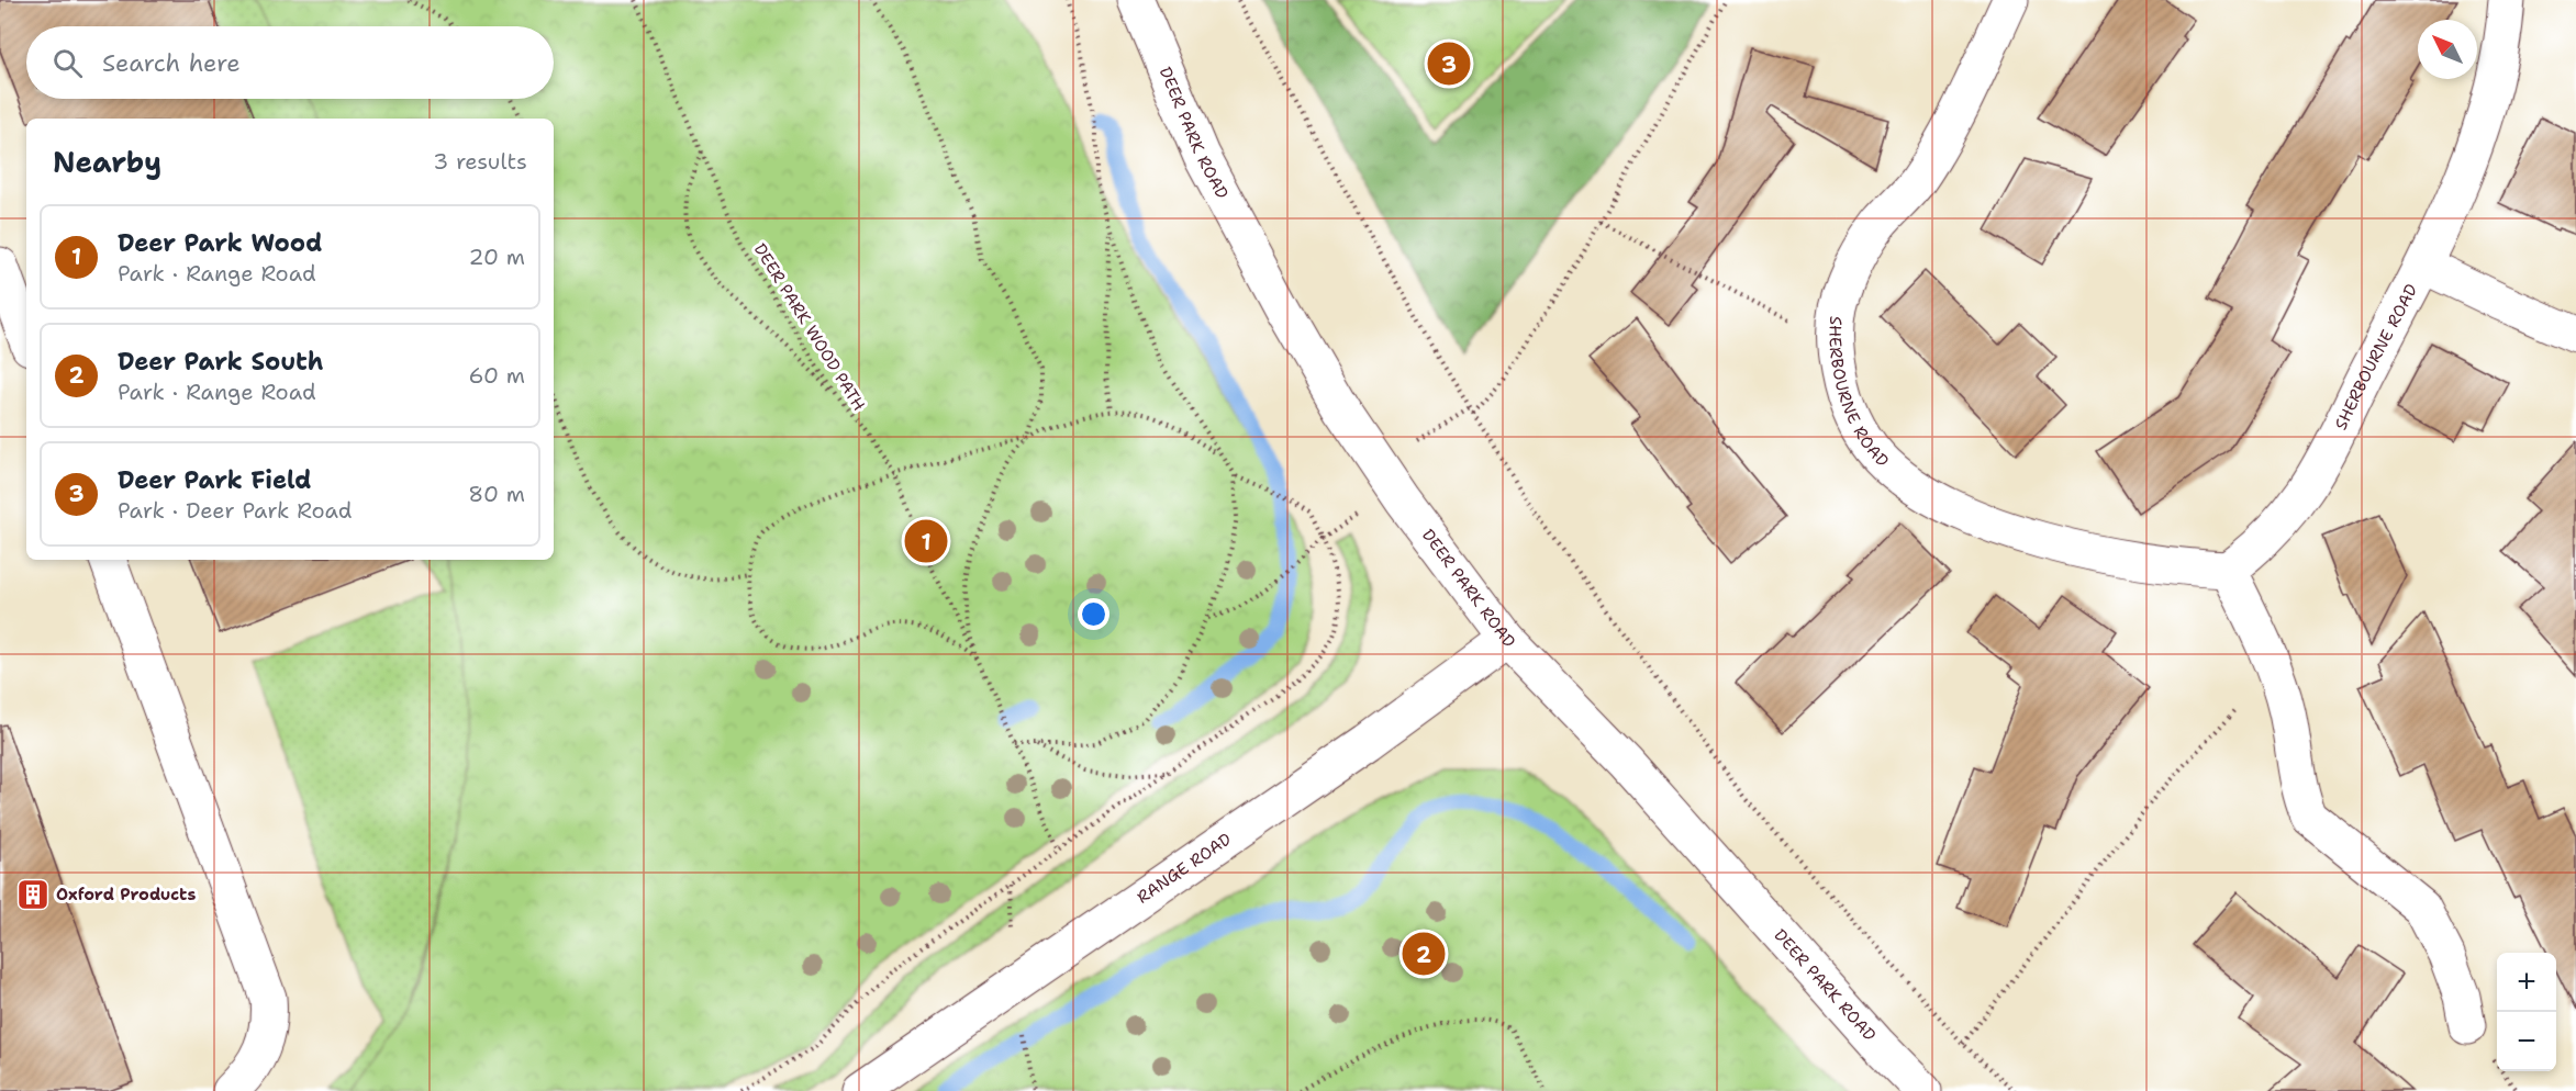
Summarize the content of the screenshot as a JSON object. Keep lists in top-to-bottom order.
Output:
{
  "streets": {
    "street": ["DEER PARK ROAD", "SHERBOURNE ROAD", "RANGE ROAD"],
    "path": ["DEER PARK WOOD PATH"]
  },
  "crossings": [
    ["DEER PARK ROAD", "RANGE ROAD"]
  ],
  "places": {
    "building": ["Oxford Products"]
  },
  "north": "top left",
  "page": {
    "search": "Search here",
    "pins": ["3", "1", "2"],
    "heading": ["Nearby", "3 results"],
    "list": [
      {
        "mark": "1",
        "name": "Deer Park Wood",
        "note": "Park · Range Road",
        "value": "20 m"
      },
      {
        "mark": "2",
        "name": "Deer Park South",
        "note": "Park · Range Road",
        "value": "60 m"
      },
      {
        "mark": "3",
        "name": "Deer Park Field",
        "note": "Park · Deer Park Road",
        "value": "80 m"
      }
    ],
    "map_buttons": ["+", "−"]
  }
}
